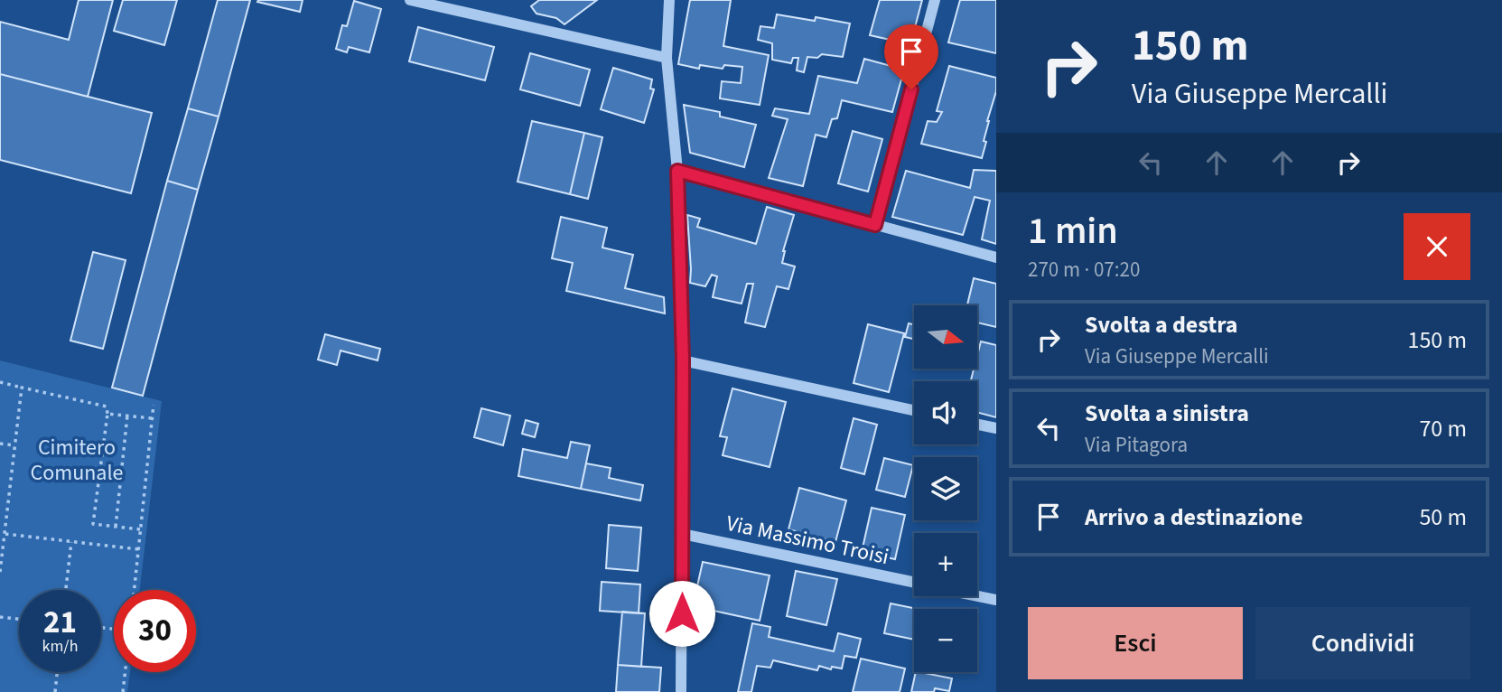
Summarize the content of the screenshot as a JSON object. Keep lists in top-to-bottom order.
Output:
{
  "streets": {
    "street": ["Via Massimo Troisi"]
  },
  "parks": ["Cimitero Comunale"],
  "north": "right",
  "page": {
    "turn": ["150 m", "Via Giuseppe Mercalli"],
    "heading": ["1 min", "270 m · 07:20"],
    "list": [
      {
        "name": "Svolta a destra",
        "note": "Via Giuseppe Mercalli",
        "value": "150 m"
      },
      {
        "name": "Svolta a sinistra",
        "note": "Via Pitagora",
        "value": "70 m"
      },
      {
        "name": "Arrivo a destinazione",
        "value": "50 m"
      }
    ],
    "map_buttons": ["+", "−"],
    "speed": "21 km/h",
    "limit": "30",
    "buttons": ["Esci", "Condividi"]
  }
}
